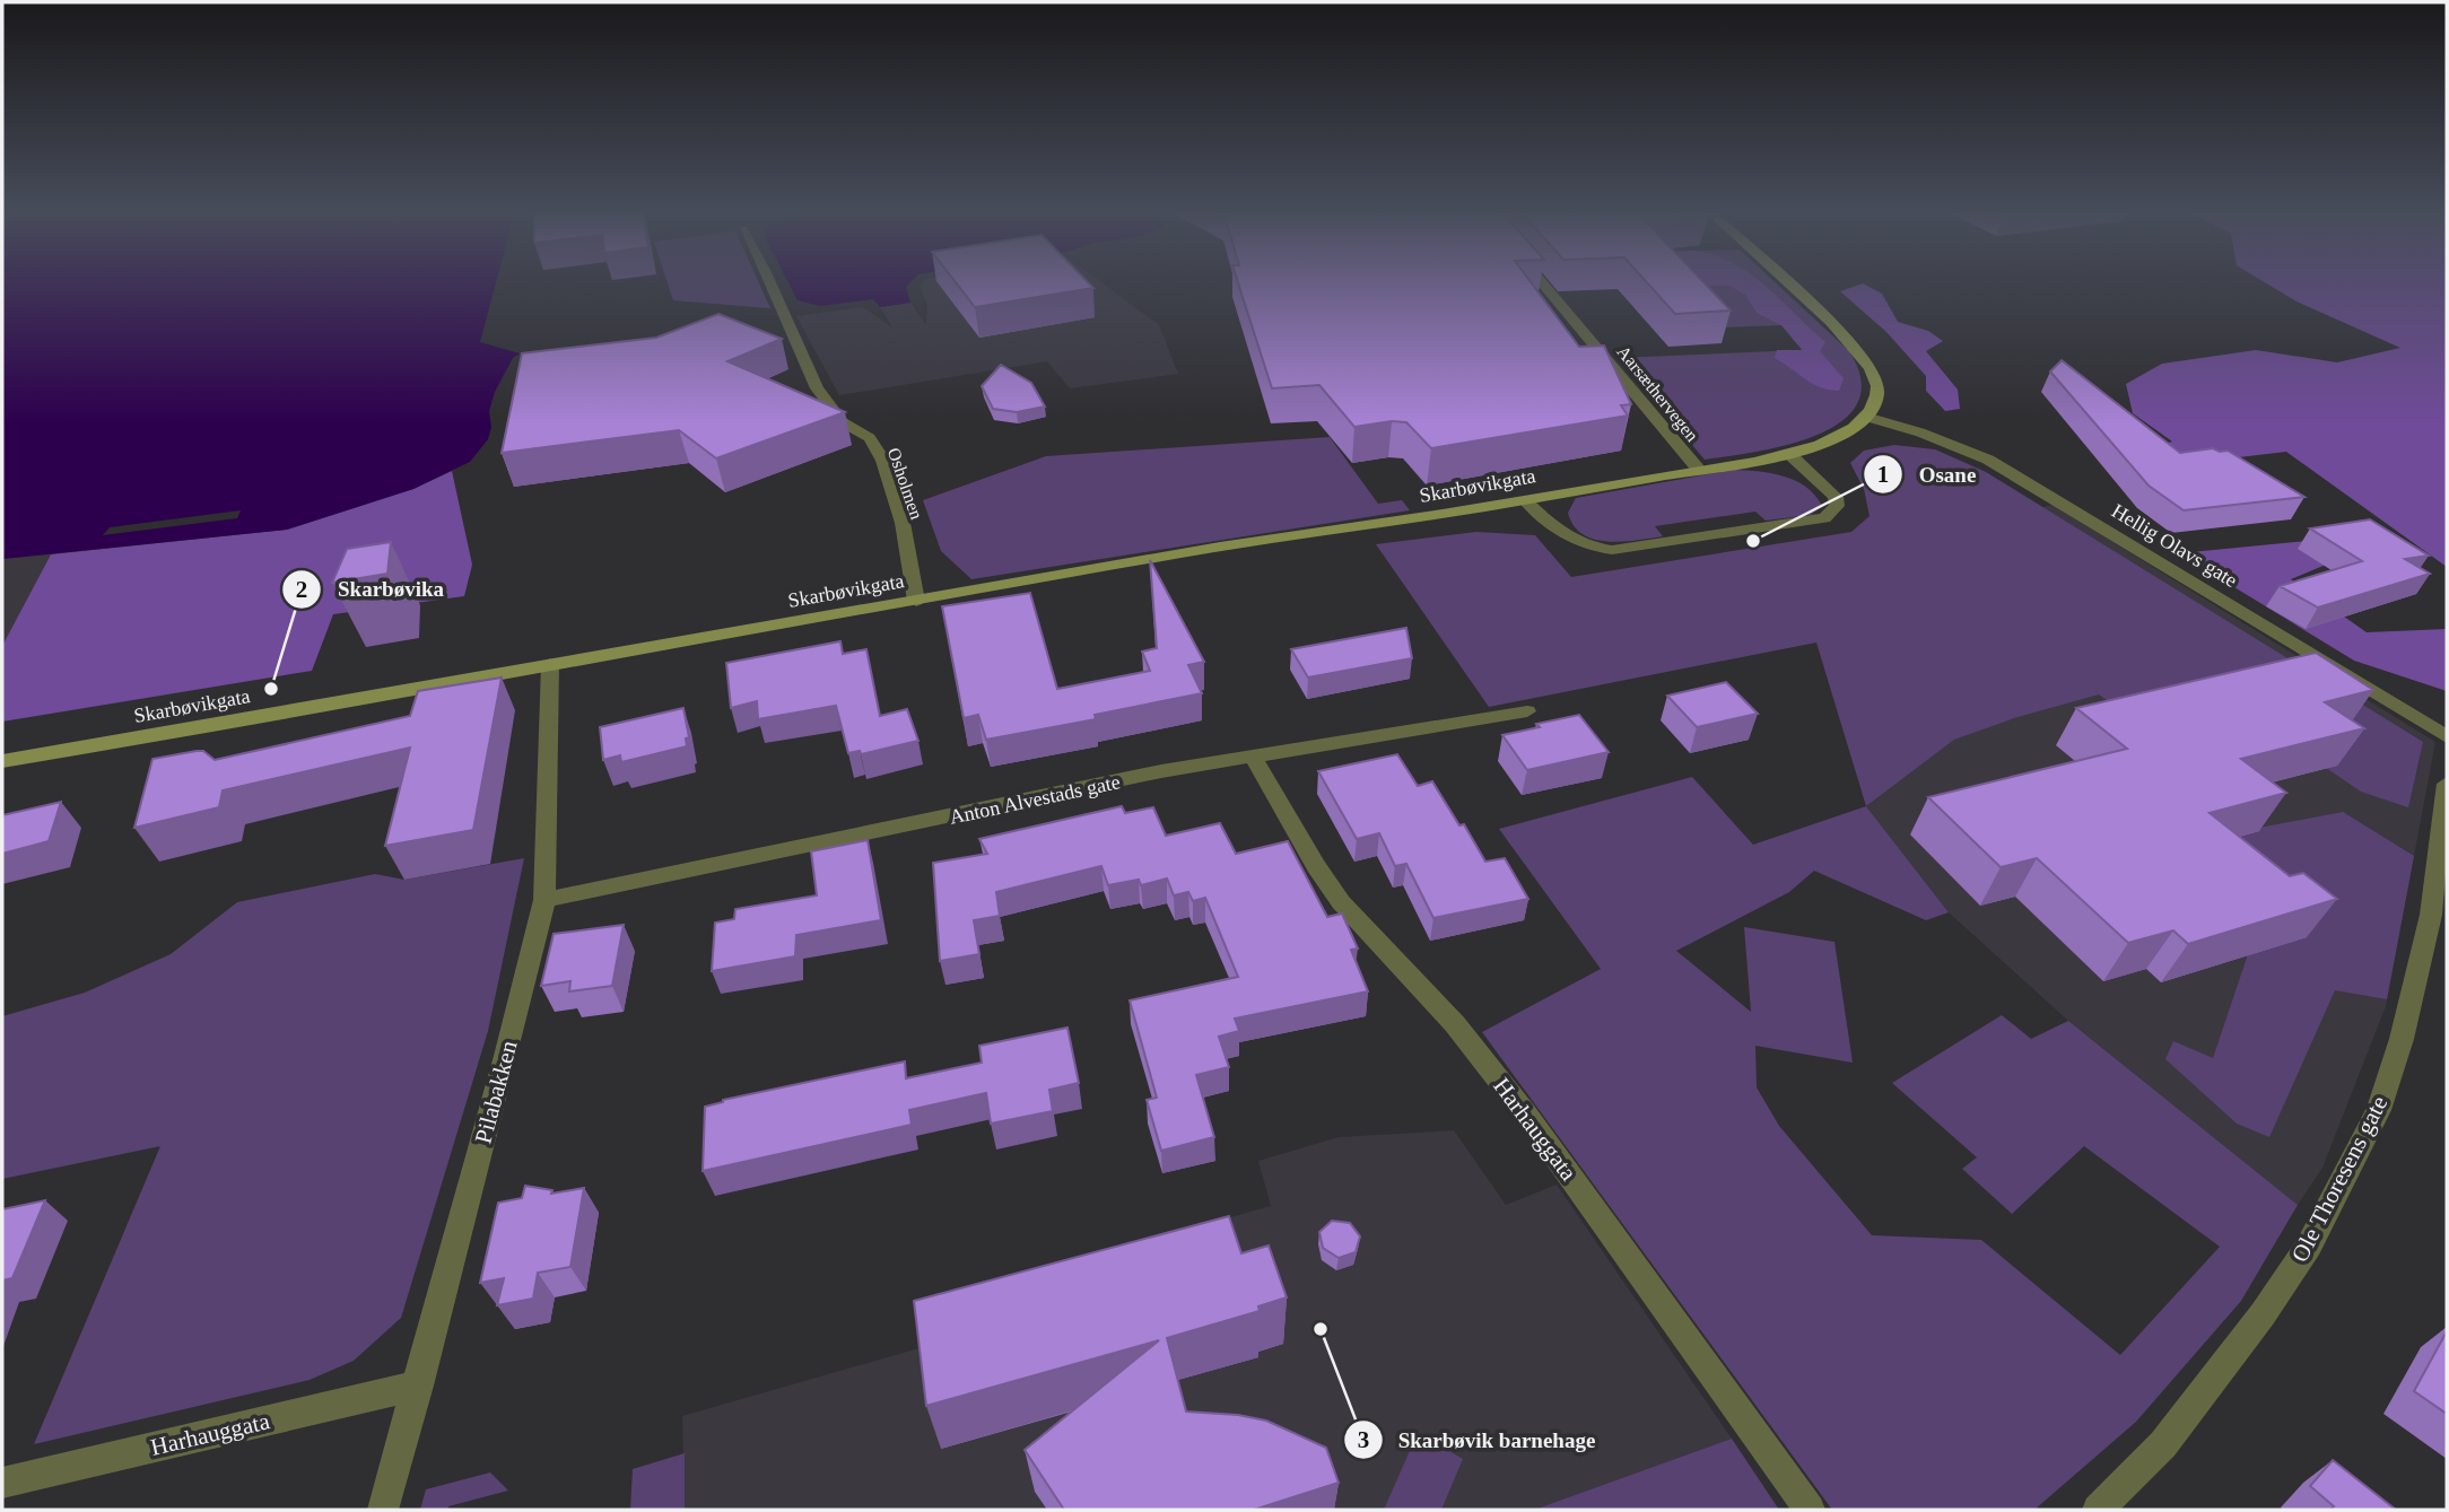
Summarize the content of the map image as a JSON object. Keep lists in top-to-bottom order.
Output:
{
  "streets": {
    "main road": ["Skarbøvikgata"],
    "street": [
      "Aarsæthervegen",
      "Osholmen",
      "Hellig Olavs gate",
      "Anton Alvestads gate",
      "Pilabakken",
      "Harhauggata",
      "Ole Thoresens gate"
    ]
  },
  "crossings": [
    ["Aarsæthervegen", "Skarbøvikgata"],
    ["Osholmen", "Skarbøvikgata"],
    ["Skarbøvikgata", "Hellig Olavs gate"],
    ["Skarbøvikgata", "Pilabakken"],
    ["Anton Alvestads gate", "Pilabakken"],
    ["Anton Alvestads gate", "Harhauggata"],
    ["Pilabakken", "Harhauggata"]
  ],
  "places": ["Osane", "Skarbøvika", "Skarbøvik barnehage"]
}
